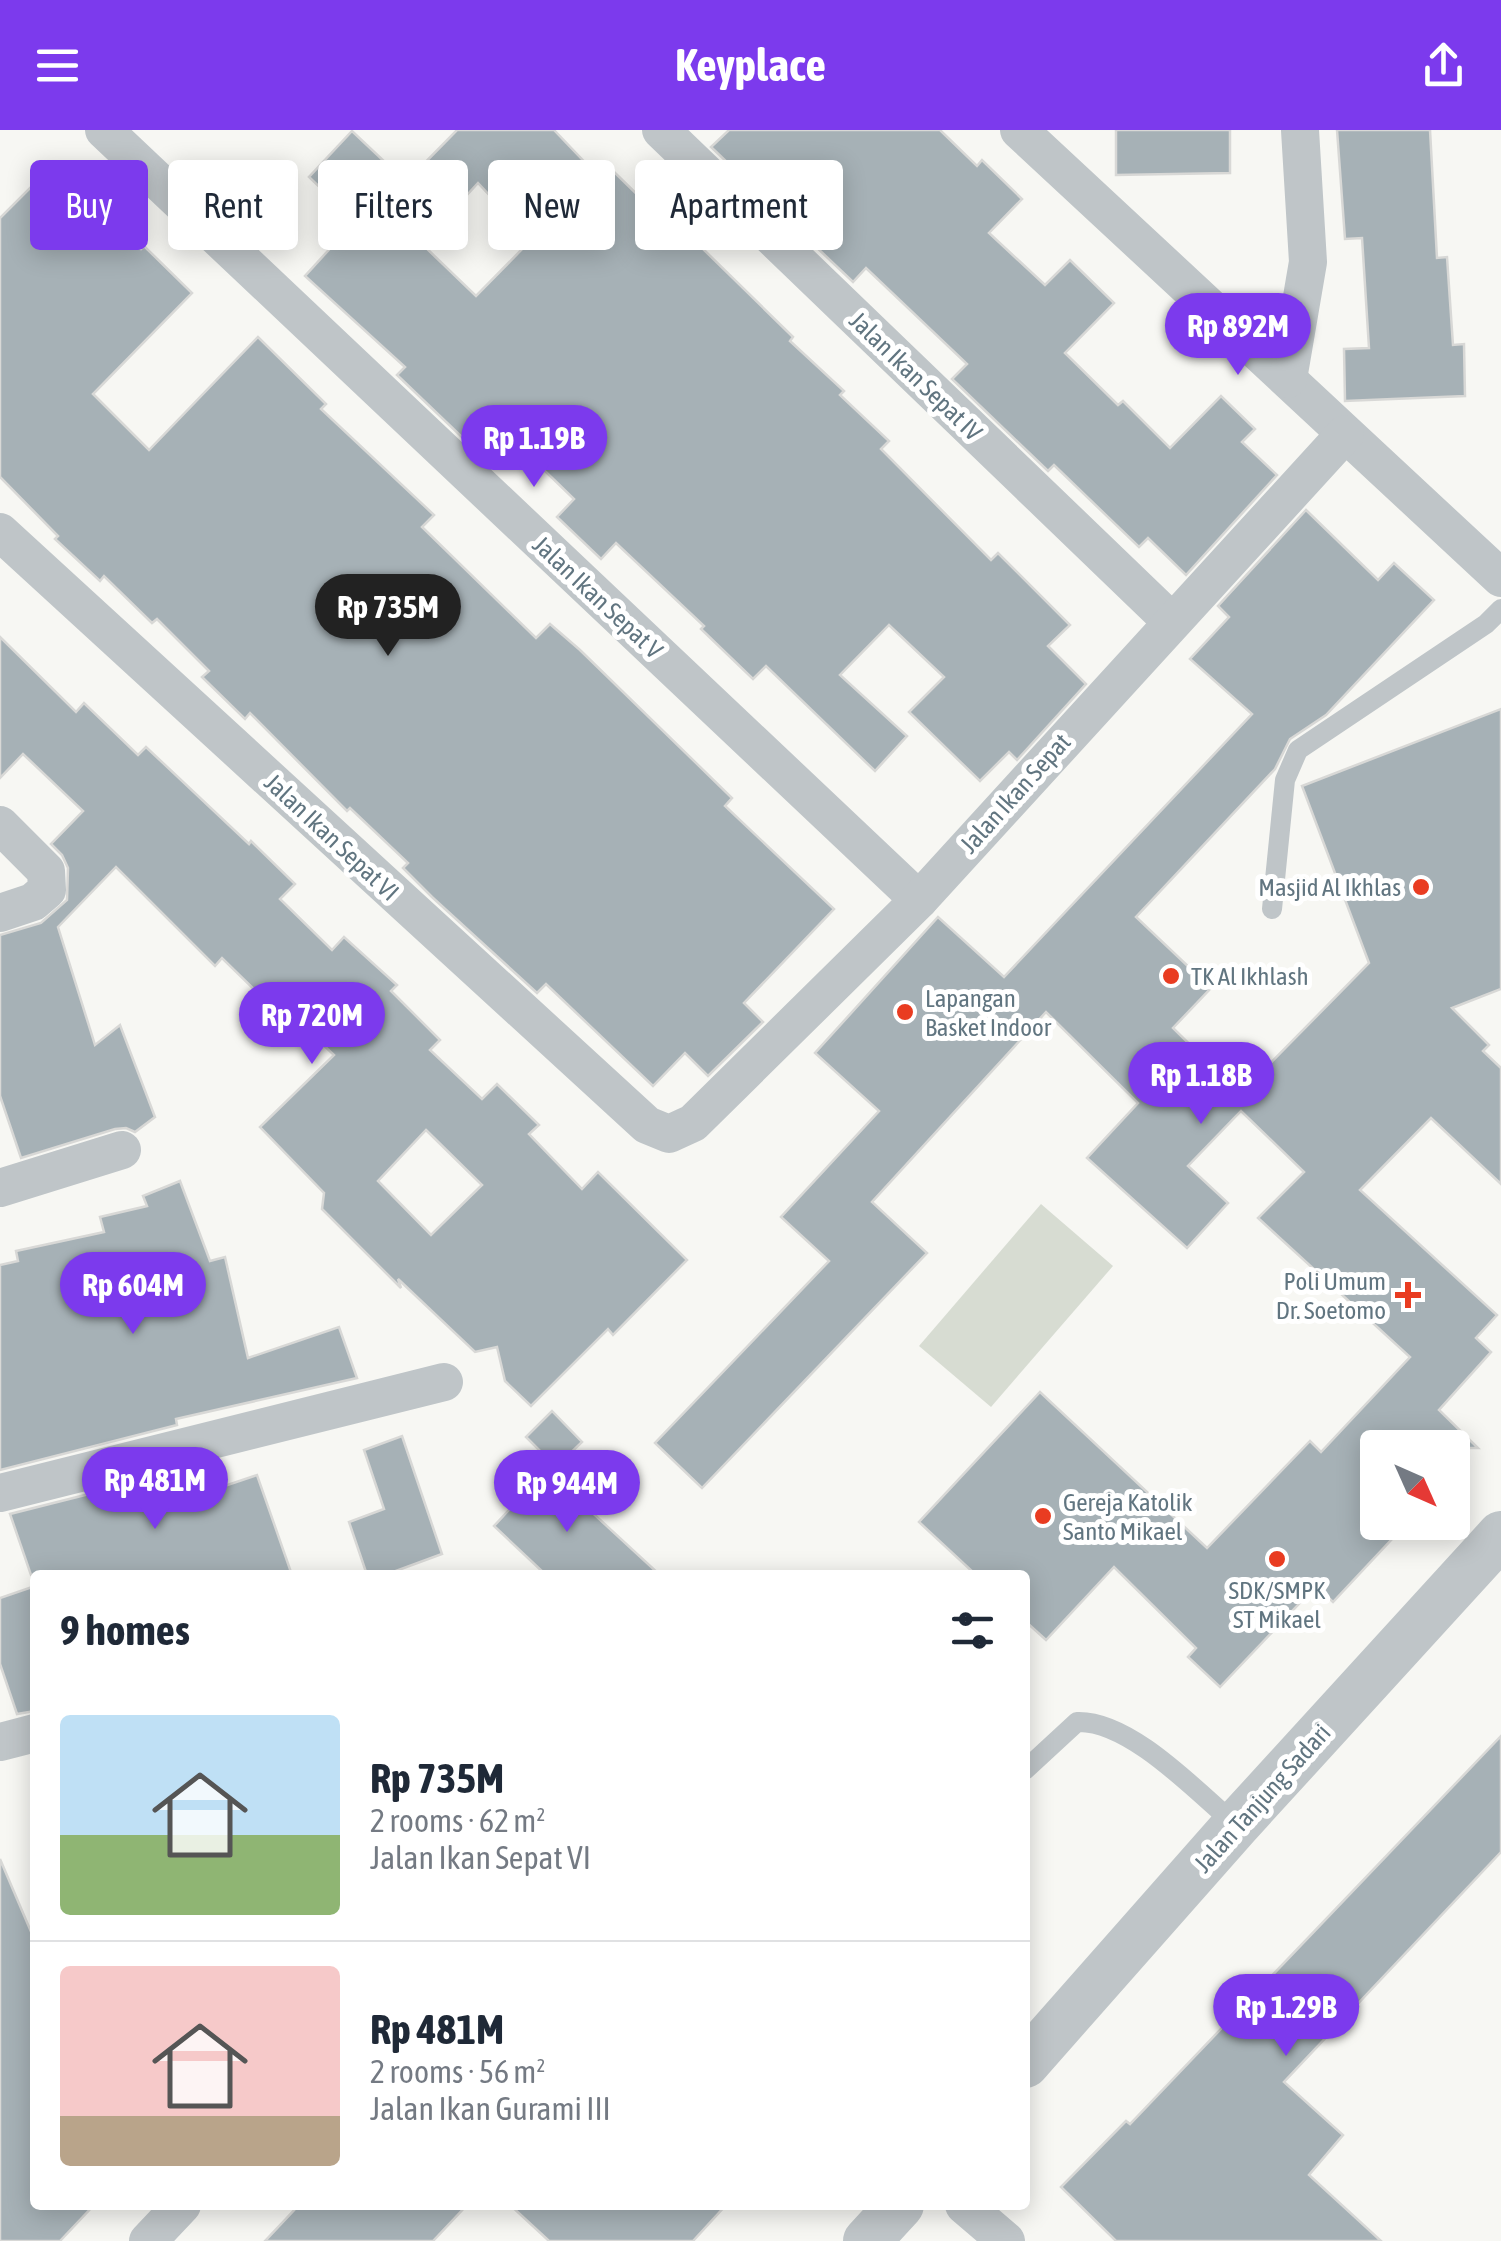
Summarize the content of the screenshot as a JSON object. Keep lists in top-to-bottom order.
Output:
{
  "streets": {
    "street": [
      "Jalan Ikan Sepat IV",
      "Jalan Ikan Sepat V",
      "Jalan Ikan Sepat",
      "Jalan Ikan Sepat VI",
      "Jalan Tanjung Sadari"
    ]
  },
  "crossings": [
    ["Jalan Ikan Sepat IV", "Jalan Ikan Sepat"],
    ["Jalan Ikan Sepat V", "Jalan Ikan Sepat"],
    ["Jalan Ikan Sepat", "Jalan Ikan Sepat VI"]
  ],
  "places": {
    "other": [
      "Masjid Al Ikhlas",
      "TK Al Ikhlash",
      "Lapangan Basket Indoor",
      "Gereja Katolik Santo Mikael",
      "SDK/SMPK ST Mikael"
    ],
    "health": ["Poli Umum Dr. Soetomo"]
  },
  "north": "bottom right",
  "page": {
    "header": "Keyplace",
    "chip": [
      "Buy",
      "Rent",
      "Filters",
      "New",
      "Apartment"
    ],
    "price": [
      "Rp 892M",
      "Rp 1.19B",
      "Rp 735M",
      "Rp 720M",
      "Rp 1.18B",
      "Rp 604M",
      "Rp 481M",
      "Rp 944M",
      "Rp 1.29B"
    ],
    "heading": "9 homes",
    "list": [
      {
        "name": "Rp 735M",
        "note": "2 rooms · 62 m² · Jalan Ikan Sepat VI"
      },
      {
        "name": "Rp 481M",
        "note": "2 rooms · 56 m² · Jalan Ikan Gurami III"
      }
    ]
  }
}
